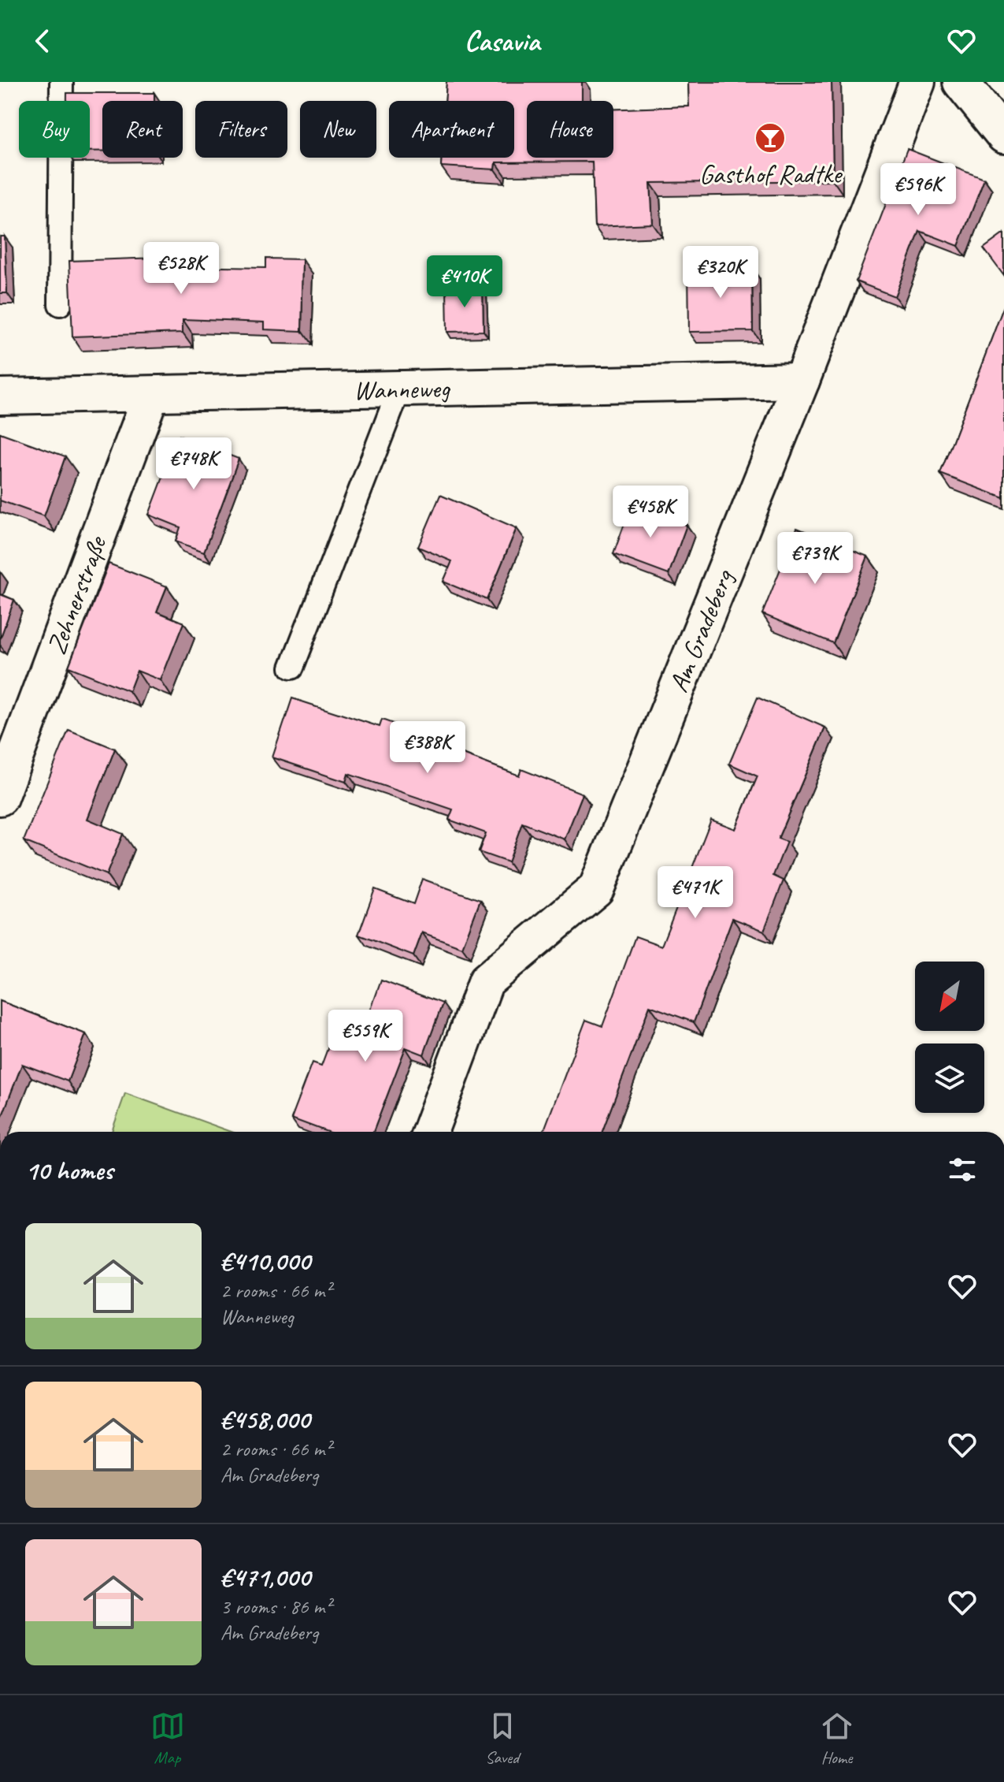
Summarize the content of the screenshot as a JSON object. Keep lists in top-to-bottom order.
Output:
{
  "streets": {
    "street": ["Wanneweg", "Zehnerstraße", "Am Gradeberg"]
  },
  "crossings": [
    ["Wanneweg", "Zehnerstraße"],
    ["Wanneweg", "Am Gradeberg"]
  ],
  "places": {
    "bar": ["Gasthof Radtke"]
  },
  "north": "bottom left",
  "page": {
    "header": "Casavia",
    "chip": [
      "Buy",
      "Rent",
      "Filters",
      "New",
      "Apartment",
      "House"
    ],
    "price": [
      "€596K",
      "€528K",
      "€320K",
      "€410K",
      "€748K",
      "€458K",
      "€739K",
      "€388K",
      "€471K",
      "€559K"
    ],
    "heading": "10 homes",
    "list": [
      {
        "name": "€410,000",
        "note": "2 rooms · 66 m² · Wanneweg"
      },
      {
        "name": "€458,000",
        "note": "2 rooms · 66 m² · Am Gradeberg"
      },
      {
        "name": "€471,000",
        "note": "3 rooms · 86 m² · Am Gradeberg"
      }
    ],
    "tabs": ["Map", "Saved", "Home"]
  }
}
